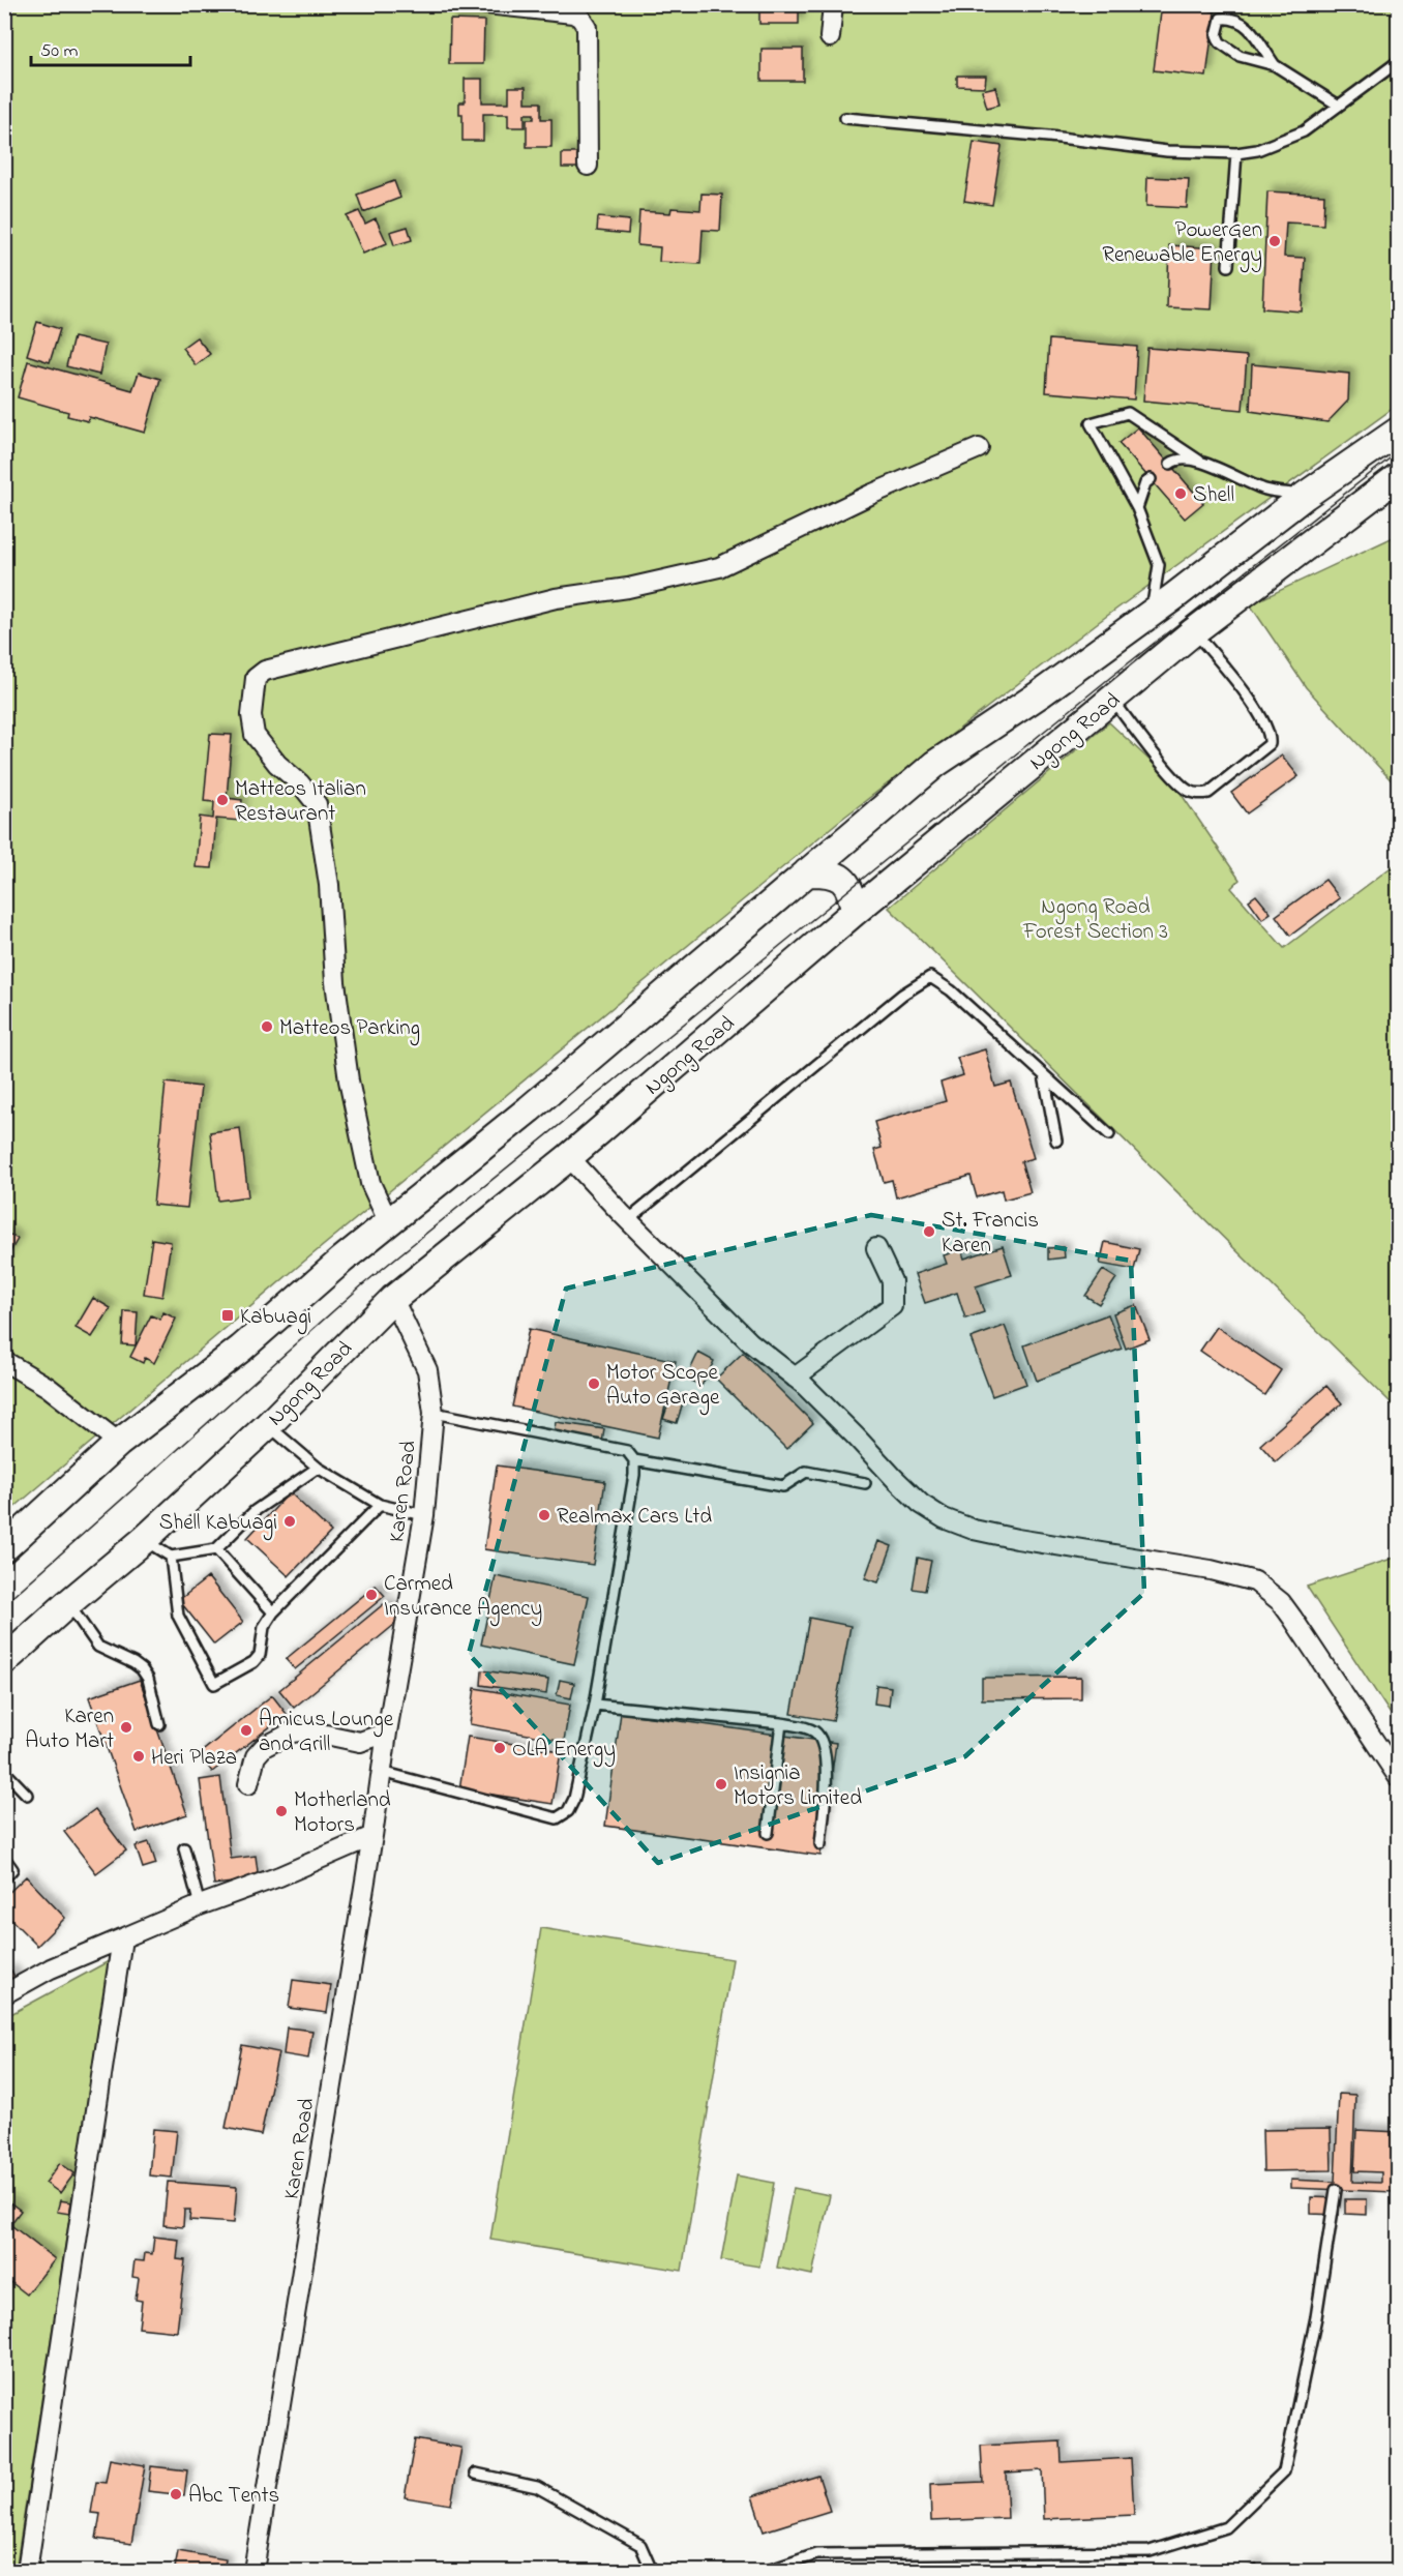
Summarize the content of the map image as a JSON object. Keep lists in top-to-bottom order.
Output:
{
  "streets": {
    "main road": ["Ngong Road"],
    "street": ["Karen Road"]
  },
  "crossings": [
    ["Ngong Road", "Karen Road"]
  ],
  "parks": ["Ngong Road Forest Section 3"],
  "places": {
    "other": [
      "PowerGen Renewable Energy",
      "Shell",
      "Matteos Italian Restaurant",
      "Matteos Parking",
      "St. Francis Karen",
      "Motor Scope Auto Garage",
      "Realmax Cars Ltd",
      "Shell Kabuagi",
      "Carmed Insurance Agency",
      "Karen Auto Mart",
      "Amicus Lounge and Grill",
      "OLA Energy",
      "Heri Plaza",
      "Insignia Motors Limited",
      "Motherland Motors",
      "Abc Tents"
    ],
    "transit": ["Kabuagi"]
  },
  "scale_bar": "50 m"
}
